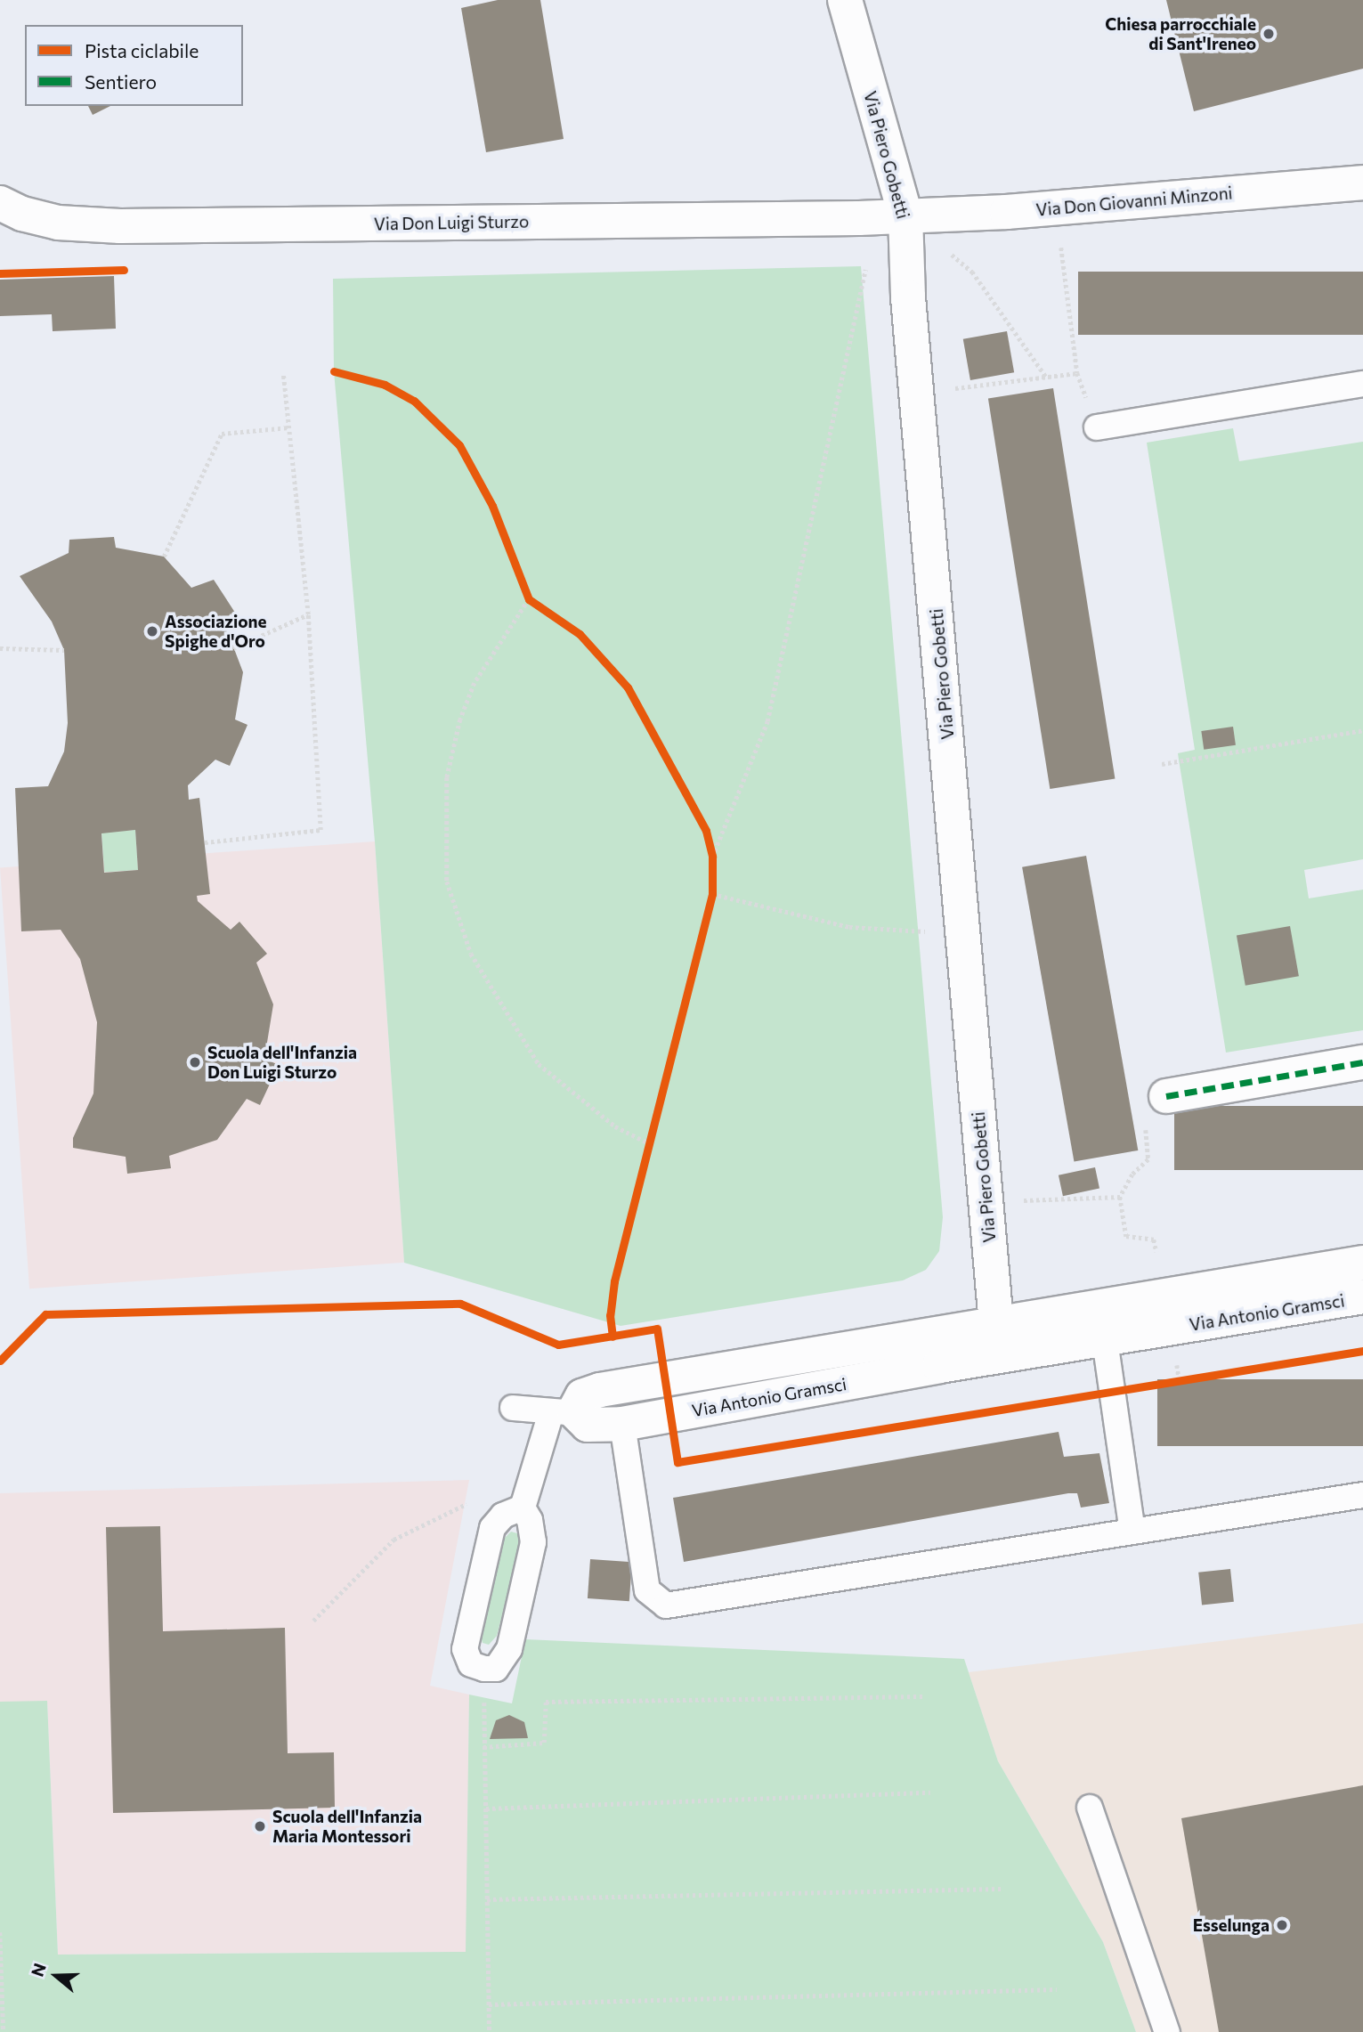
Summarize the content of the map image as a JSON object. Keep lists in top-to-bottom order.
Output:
{
  "streets": {
    "street": [
      "Via Piero Gobetti",
      "Via Don Giovanni Minzoni",
      "Via Don Luigi Sturzo",
      "Via Antonio Gramsci"
    ]
  },
  "crossings": [
    ["Via Piero Gobetti", "Via Don Giovanni Minzoni"],
    ["Via Piero Gobetti", "Via Don Luigi Sturzo"],
    ["Via Piero Gobetti", "Via Antonio Gramsci"],
    ["Via Don Giovanni Minzoni", "Via Don Luigi Sturzo"]
  ],
  "places": [
    "Chiesa parrocchiale di Sant'Ireneo",
    "Associazione Spighe d'Oro",
    "Scuola dell'Infanzia Don Luigi Sturzo",
    "Scuola dell'Infanzia Maria Montessori",
    "Esselunga"
  ],
  "legend": ["Pista ciclabile", "Sentiero"],
  "north": "left"
}
